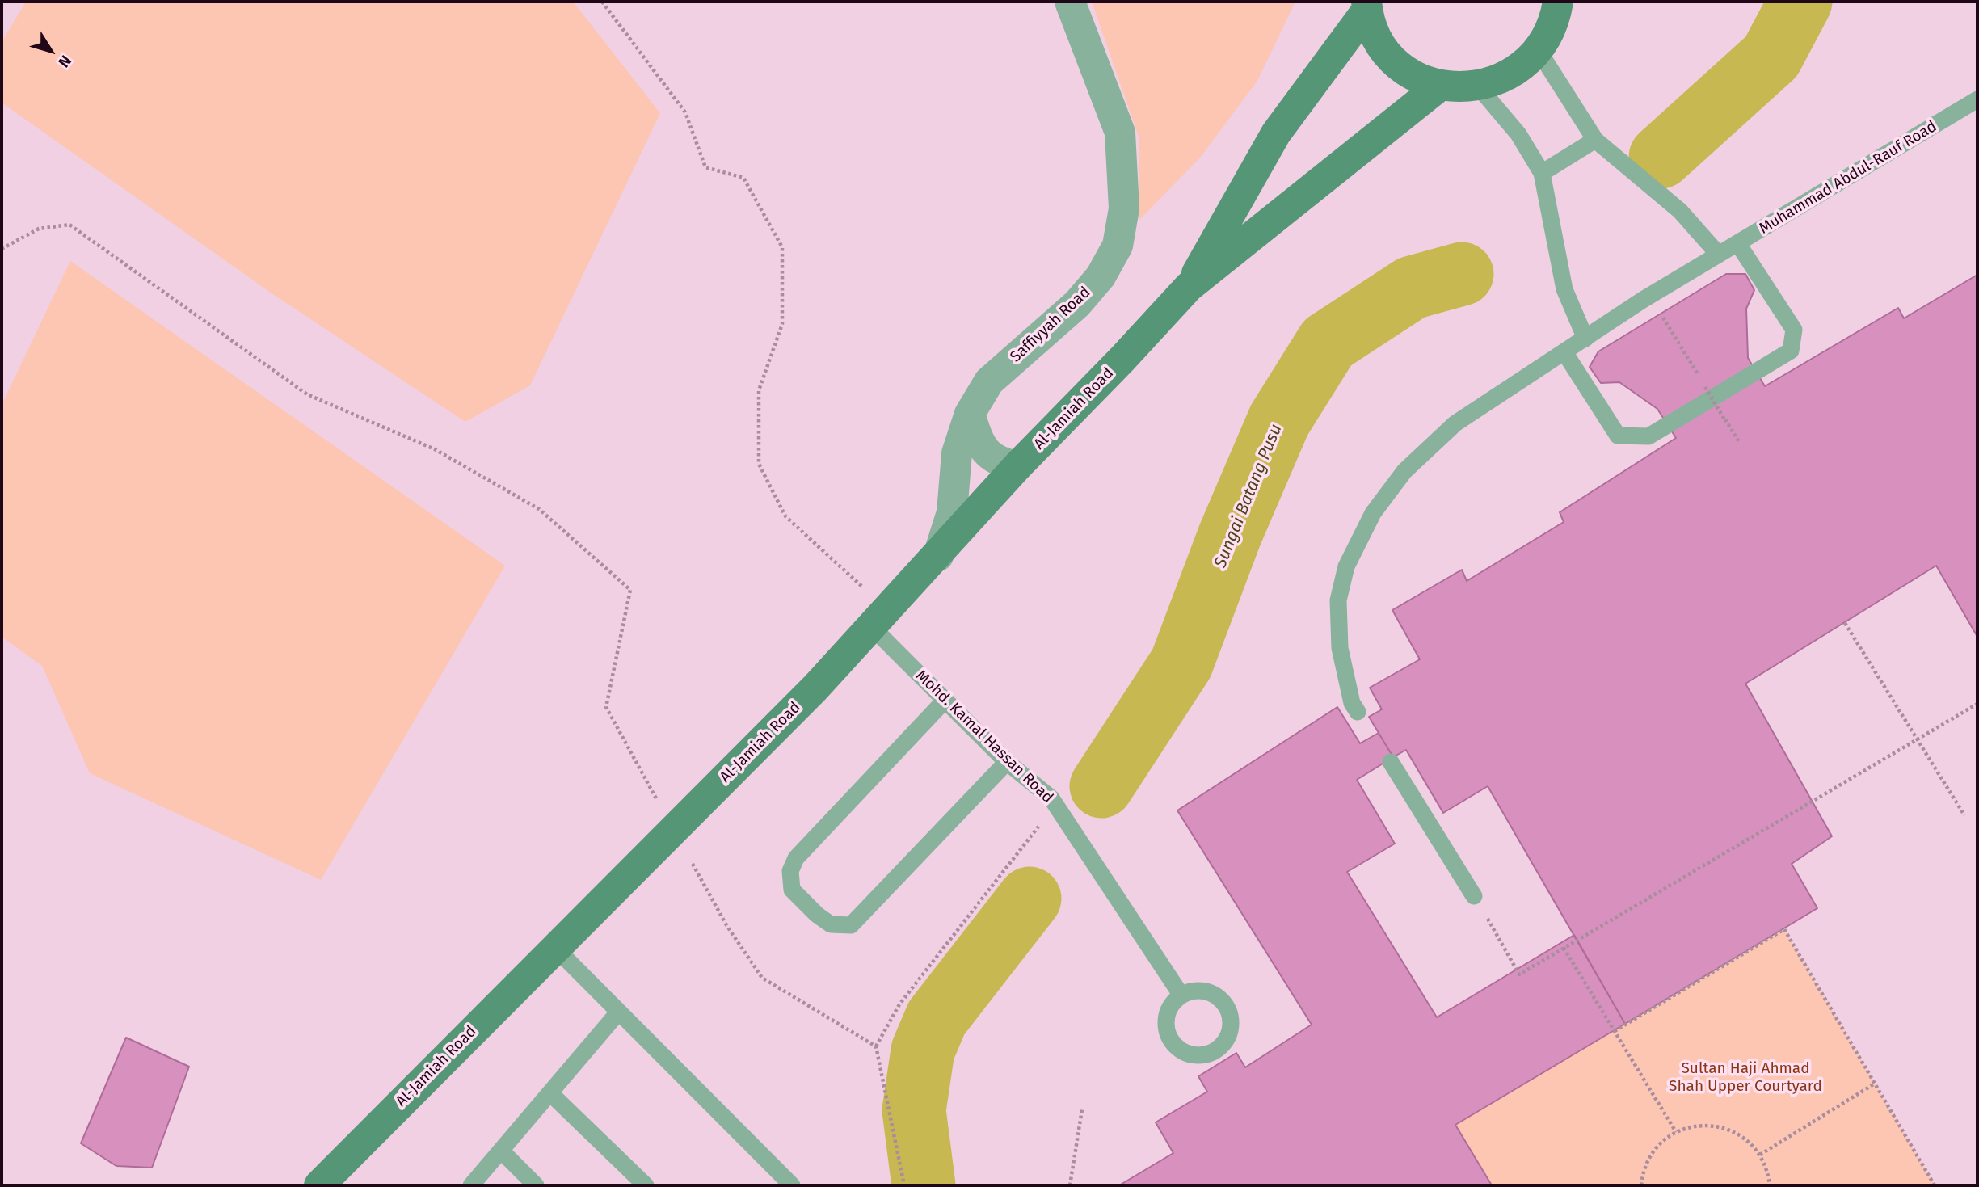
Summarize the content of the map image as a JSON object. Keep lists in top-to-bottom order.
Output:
{
  "streets": {
    "street": ["Saffiyyah Road", "Al-Jamiah Road"],
    "lane": ["Muhammad Abdul-Rauf Road", "Mohd. Kamal Hassan Road"]
  },
  "crossings": [
    ["Saffiyyah Road", "Al-Jamiah Road"],
    ["Al-Jamiah Road", "Mohd. Kamal Hassan Road"]
  ],
  "water": ["Sungai Batang Pusu"],
  "parks": ["Sultan Haji Ahmad Shah Upper Courtyard"],
  "north": "bottom right"
}
